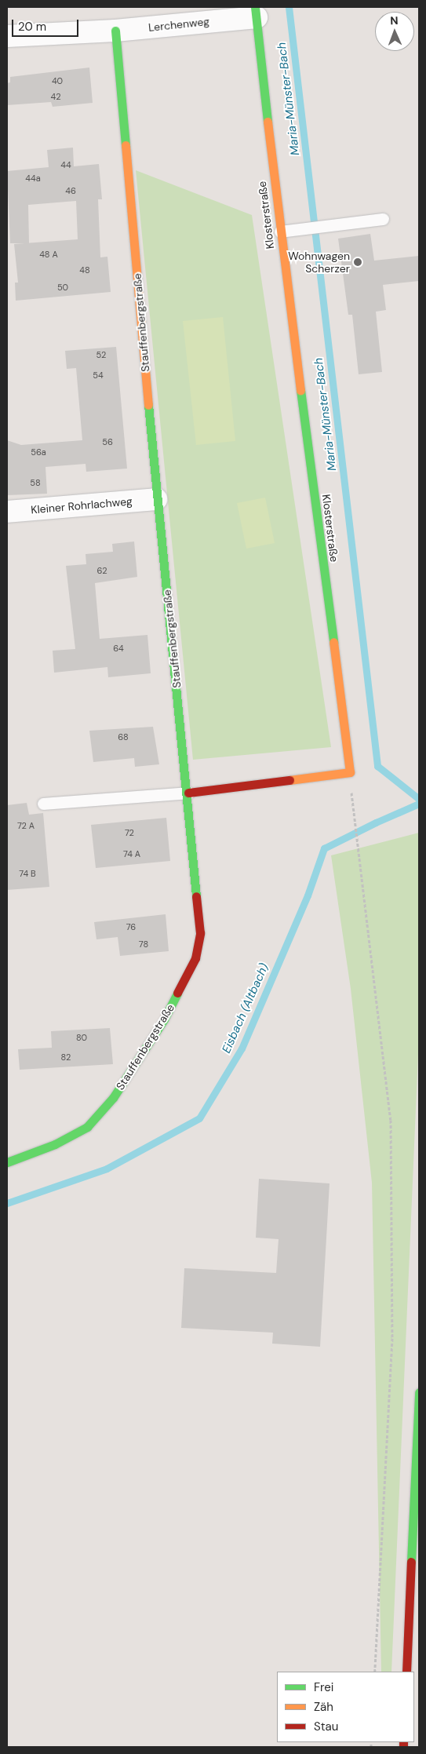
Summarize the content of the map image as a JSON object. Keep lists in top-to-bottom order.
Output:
{
  "streets": {
    "street": [
      "Lerchenweg",
      "Klosterstraße",
      "Stauffenbergstraße",
      "Kleiner Rohrlachweg"
    ]
  },
  "crossings": [
    ["Lerchenweg", "Klosterstraße"],
    ["Lerchenweg", "Stauffenbergstraße"],
    ["Klosterstraße", "Stauffenbergstraße"],
    ["Stauffenbergstraße", "Kleiner Rohrlachweg"]
  ],
  "water": ["Maria-Münster-Bach", "Eisbach (Altbach)"],
  "places": ["Wohnwagen Scherzer"],
  "house_numbers": [
    "40",
    "42",
    "44",
    "44a",
    "46",
    "48 A",
    "48",
    "50",
    "52",
    "54",
    "56",
    "56a",
    "58",
    "62",
    "64",
    "68",
    "72 A",
    "72",
    "74 A",
    "74 B",
    "76",
    "78",
    "80",
    "82"
  ],
  "legend": ["Frei", "Zäh", "Stau"],
  "scale_bar": "20 m",
  "north": "top"
}
